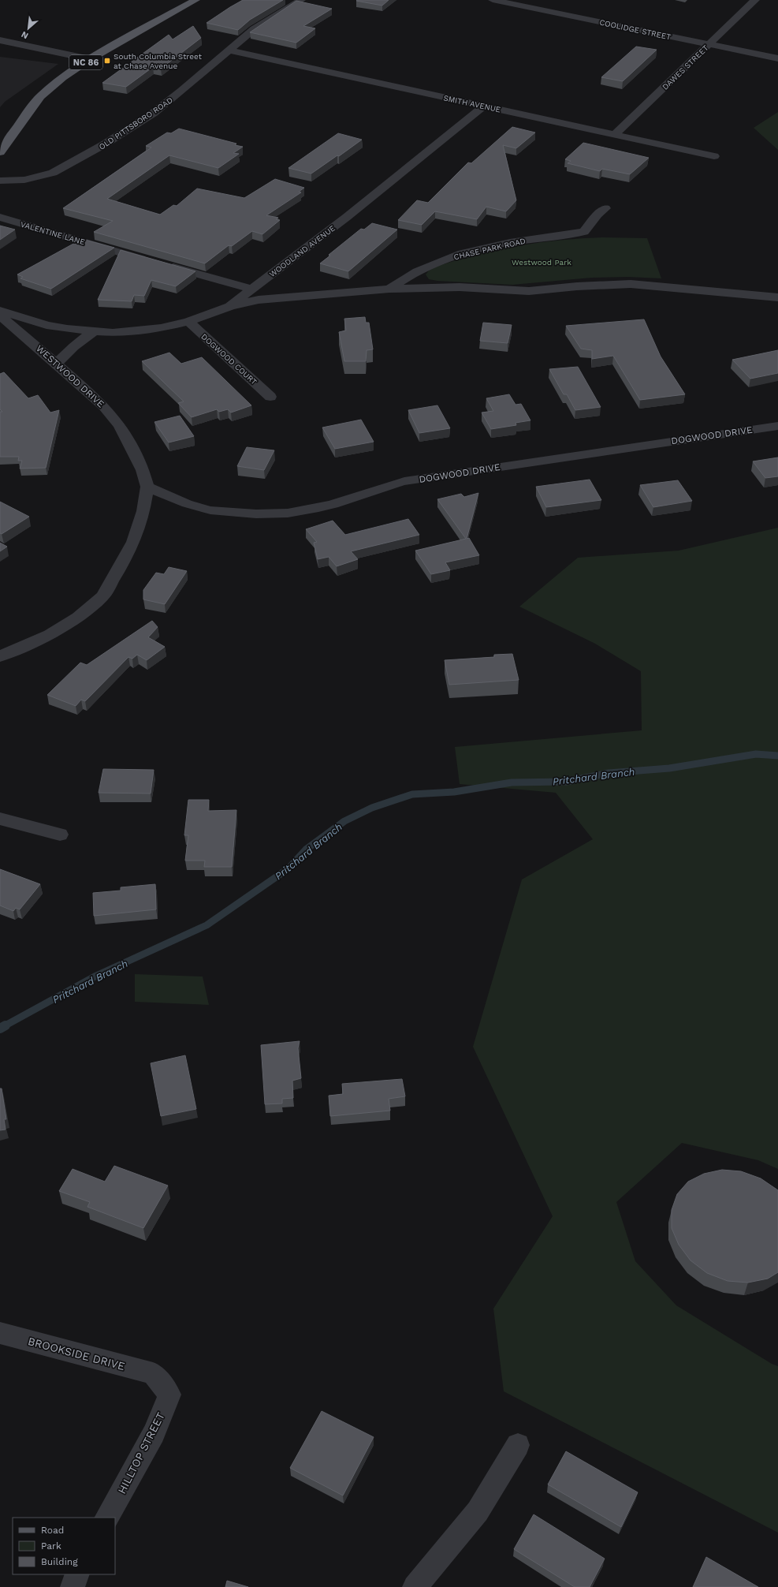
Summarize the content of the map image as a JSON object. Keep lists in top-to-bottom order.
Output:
{
  "streets": {
    "main road": ["NC 86"],
    "street": [
      "COOLIDGE STREET",
      "DAWES STREET",
      "SMITH AVENUE",
      "OLD PITTSBORO ROAD",
      "VALENTINE LANE",
      "CHASE PARK ROAD",
      "WOODLAND AVENUE",
      "DOGWOOD COURT",
      "WESTWOOD DRIVE",
      "DOGWOOD DRIVE",
      "BROOKSIDE DRIVE",
      "HILLTOP STREET"
    ]
  },
  "crossings": [
    ["COOLIDGE STREET", "DAWES STREET"],
    ["DAWES STREET", "SMITH AVENUE"],
    ["SMITH AVENUE", "OLD PITTSBORO ROAD"],
    ["SMITH AVENUE", "WOODLAND AVENUE"],
    ["WOODLAND AVENUE", "DOGWOOD COURT"],
    ["WESTWOOD DRIVE", "DOGWOOD DRIVE"],
    ["BROOKSIDE DRIVE", "HILLTOP STREET"]
  ],
  "water": ["Pritchard Branch"],
  "parks": ["Westwood Park"],
  "places": {
    "transit": ["South Columbia Street at Chase Avenue"]
  },
  "legend": ["Road", "Park", "Building"],
  "north": "bottom left"
}
